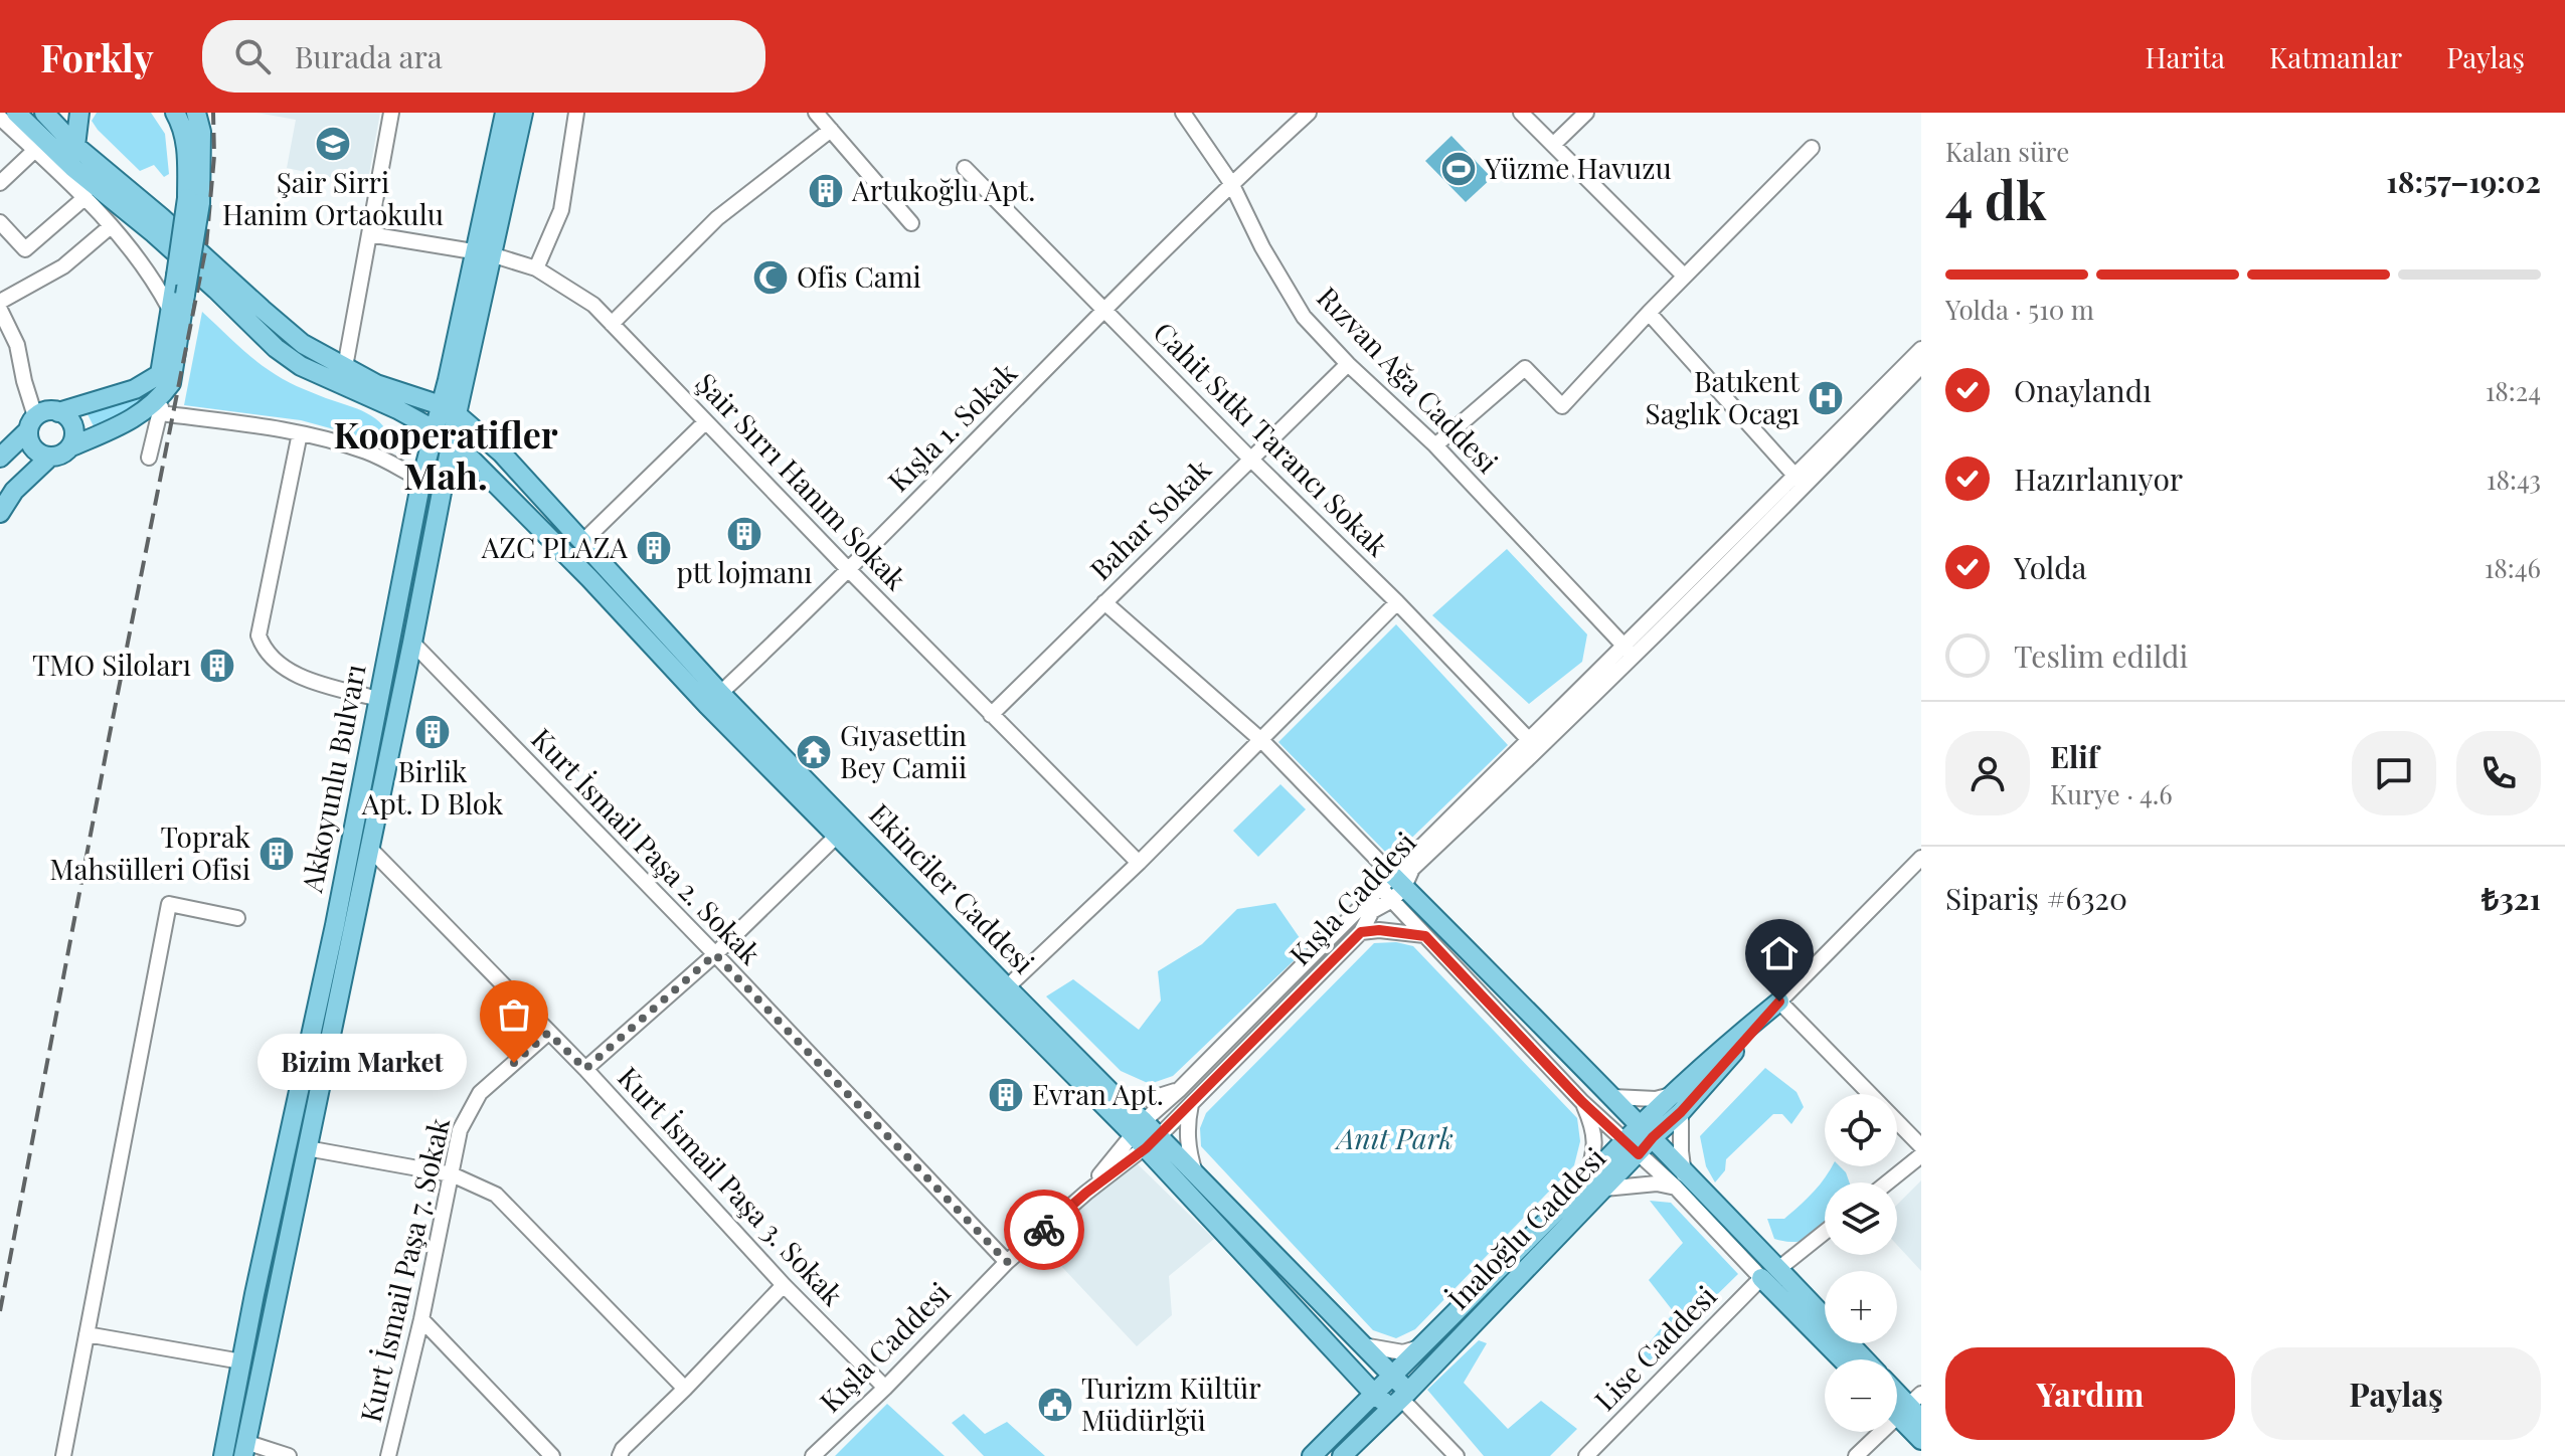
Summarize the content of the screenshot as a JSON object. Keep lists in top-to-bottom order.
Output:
{
  "streets": {
    "main road": ["Akkoyunlu Bulvarı", "Ekinciler Caddesi", "İnaloğlu Caddesi"],
    "street": [
      "Rızvan Ağa Caddesi",
      "Kışla 1. Sokak",
      "Cahit Sıtkı Tarancı Sokak",
      "Şair Sırrı Hanım Sokak",
      "Bahar Sokak",
      "Kurt İsmail Paşa 2. Sokak",
      "Kışla Caddesi",
      "Kurt İsmail Paşa 3. Sokak",
      "Kurt İsmail Paşa 7. Sokak",
      "Lise Caddesi"
    ]
  },
  "crossings": [
    ["Rızvan Ağa Caddesi", "Kışla 1. Sokak"],
    ["Rızvan Ağa Caddesi", "Bahar Sokak"],
    ["Rızvan Ağa Caddesi", "Kışla Caddesi"],
    ["Kışla 1. Sokak", "Cahit Sıtkı Tarancı Sokak"],
    ["Kışla 1. Sokak", "Şair Sırrı Hanım Sokak"],
    ["Kışla 1. Sokak", "Ekinciler Caddesi"],
    ["Cahit Sıtkı Tarancı Sokak", "Bahar Sokak"],
    ["Cahit Sıtkı Tarancı Sokak", "Kışla Caddesi"],
    ["Şair Sırrı Hanım Sokak", "Bahar Sokak"],
    ["Şair Sırrı Hanım Sokak", "Akkoyunlu Bulvarı"],
    ["Akkoyunlu Bulvarı", "Kurt İsmail Paşa 2. Sokak"],
    ["Akkoyunlu Bulvarı", "Ekinciler Caddesi"],
    ["Akkoyunlu Bulvarı", "Kurt İsmail Paşa 3. Sokak"],
    ["Kurt İsmail Paşa 2. Sokak", "Kışla Caddesi"],
    ["Ekinciler Caddesi", "Kışla Caddesi"],
    ["Ekinciler Caddesi", "İnaloğlu Caddesi"],
    ["Kışla Caddesi", "Kurt İsmail Paşa 3. Sokak"],
    ["Kurt İsmail Paşa 3. Sokak", "Kurt İsmail Paşa 7. Sokak"]
  ],
  "districts": ["Kooperatifler Mah."],
  "parks": ["Anıt Park"],
  "places": {
    "school or university": ["Şair Sirri Hanim Ortaokulu"],
    "sports": ["Yüzme Havuzu"],
    "building": [
      "Artukoğlu Apt.",
      "ptt lojmanı",
      "AZC PLAZA",
      "TMO Siloları",
      "Birlik Apt. D Blok",
      "Toprak Mahsülleri Ofisi",
      "Evran Apt."
    ],
    "mosque": ["Ofis Cami"],
    "hospital": ["Batıkent Saglık Ocagı"],
    "temple": ["Gıyasettin Bey Camii"],
    "other": ["Bizim Market"],
    "public building": ["Turizm Kültür Müdürlğü"]
  },
  "page": {
    "header": "Forkly",
    "search": "Burada ara",
    "nav": ["Harita", "Katmanlar", "Paylaş"],
    "heading": ["4 dk", "Kalan süre", "18:57–19:02"],
    "panel": [
      "Elif",
      "Kurye · 4.6",
      "Sipariş #6320",
      "₺321"
    ],
    "bar": "Yolda · 510 m",
    "list": [
      ["Onaylandı", "18:24"],
      ["Hazırlanıyor", "18:43"],
      ["Yolda", "18:46"],
      "Teslim edildi"
    ],
    "bubble": "Bizim Market",
    "map_buttons": ["+", "−"],
    "buttons": ["Yardım", "Paylaş"]
  }
}
